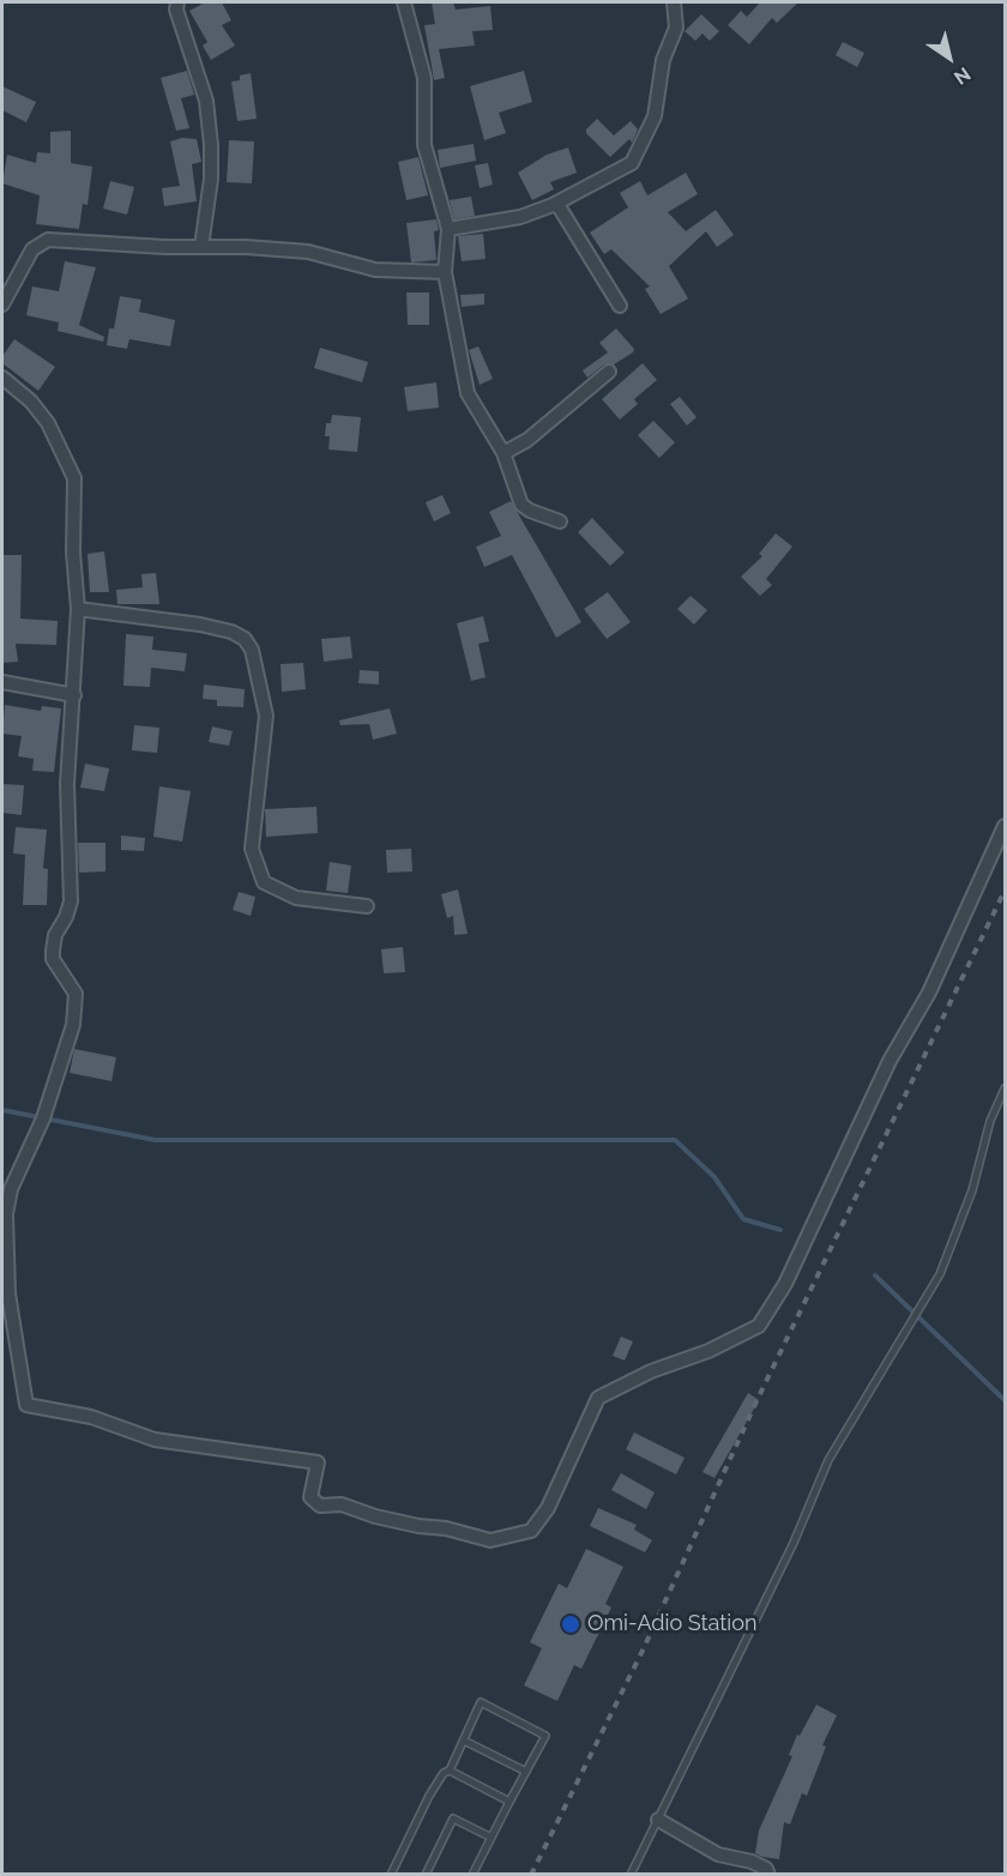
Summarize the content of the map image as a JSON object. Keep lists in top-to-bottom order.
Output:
{
  "places": ["Omi-Adio Station"],
  "north": "bottom right"
}
